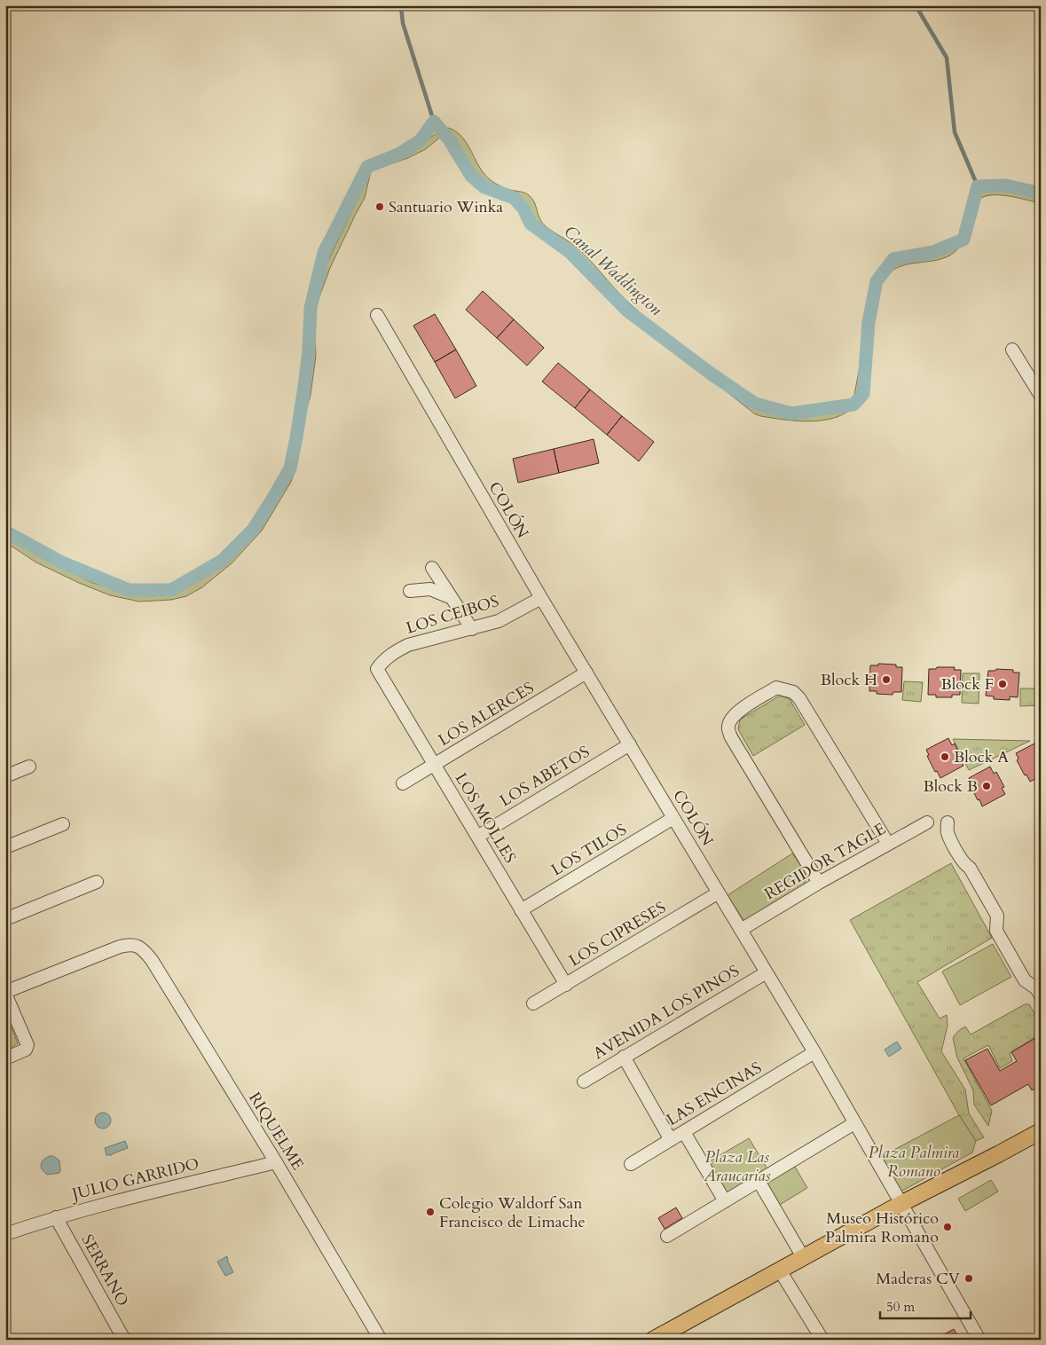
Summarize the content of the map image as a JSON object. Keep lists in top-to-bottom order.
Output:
{
  "streets": {
    "street": [
      "COLÓN",
      "LOS CEIBOS",
      "LOS ALERCES",
      "LOS ABETOS",
      "LOS MOLLES",
      "LOS TILOS",
      "REGIDOR TAGLE",
      "LOS CIPRESES",
      "AVENIDA LOS PINOS",
      "LAS ENCINAS",
      "RIQUELME",
      "JULIO GARRIDO",
      "SERRANO"
    ]
  },
  "crossings": [
    ["COLÓN", "LOS CEIBOS"],
    ["COLÓN", "LOS ALERCES"],
    ["COLÓN", "LOS ABETOS"],
    ["COLÓN", "LOS TILOS"],
    ["COLÓN", "REGIDOR TAGLE"],
    ["COLÓN", "LOS CIPRESES"],
    ["COLÓN", "AVENIDA LOS PINOS"],
    ["COLÓN", "LAS ENCINAS"],
    ["LOS CEIBOS", "LOS MOLLES"],
    ["LOS ALERCES", "LOS MOLLES"],
    ["LOS ABETOS", "LOS MOLLES"],
    ["LOS MOLLES", "LOS TILOS"],
    ["LOS MOLLES", "LOS CIPRESES"],
    ["RIQUELME", "JULIO GARRIDO"],
    ["JULIO GARRIDO", "SERRANO"]
  ],
  "water": ["Canal Waddington"],
  "parks": ["Plaza Palmira Romano", "Plaza Las Araucarias"],
  "places": [
    "Santuario Winka",
    "Block H",
    "Block F",
    "Block A",
    "Block B",
    "Colegio Waldorf San Francisco de Limache",
    "Museo Histórico Palmira Romano",
    "Maderas CV"
  ],
  "scale_bar": "50 m"
}
